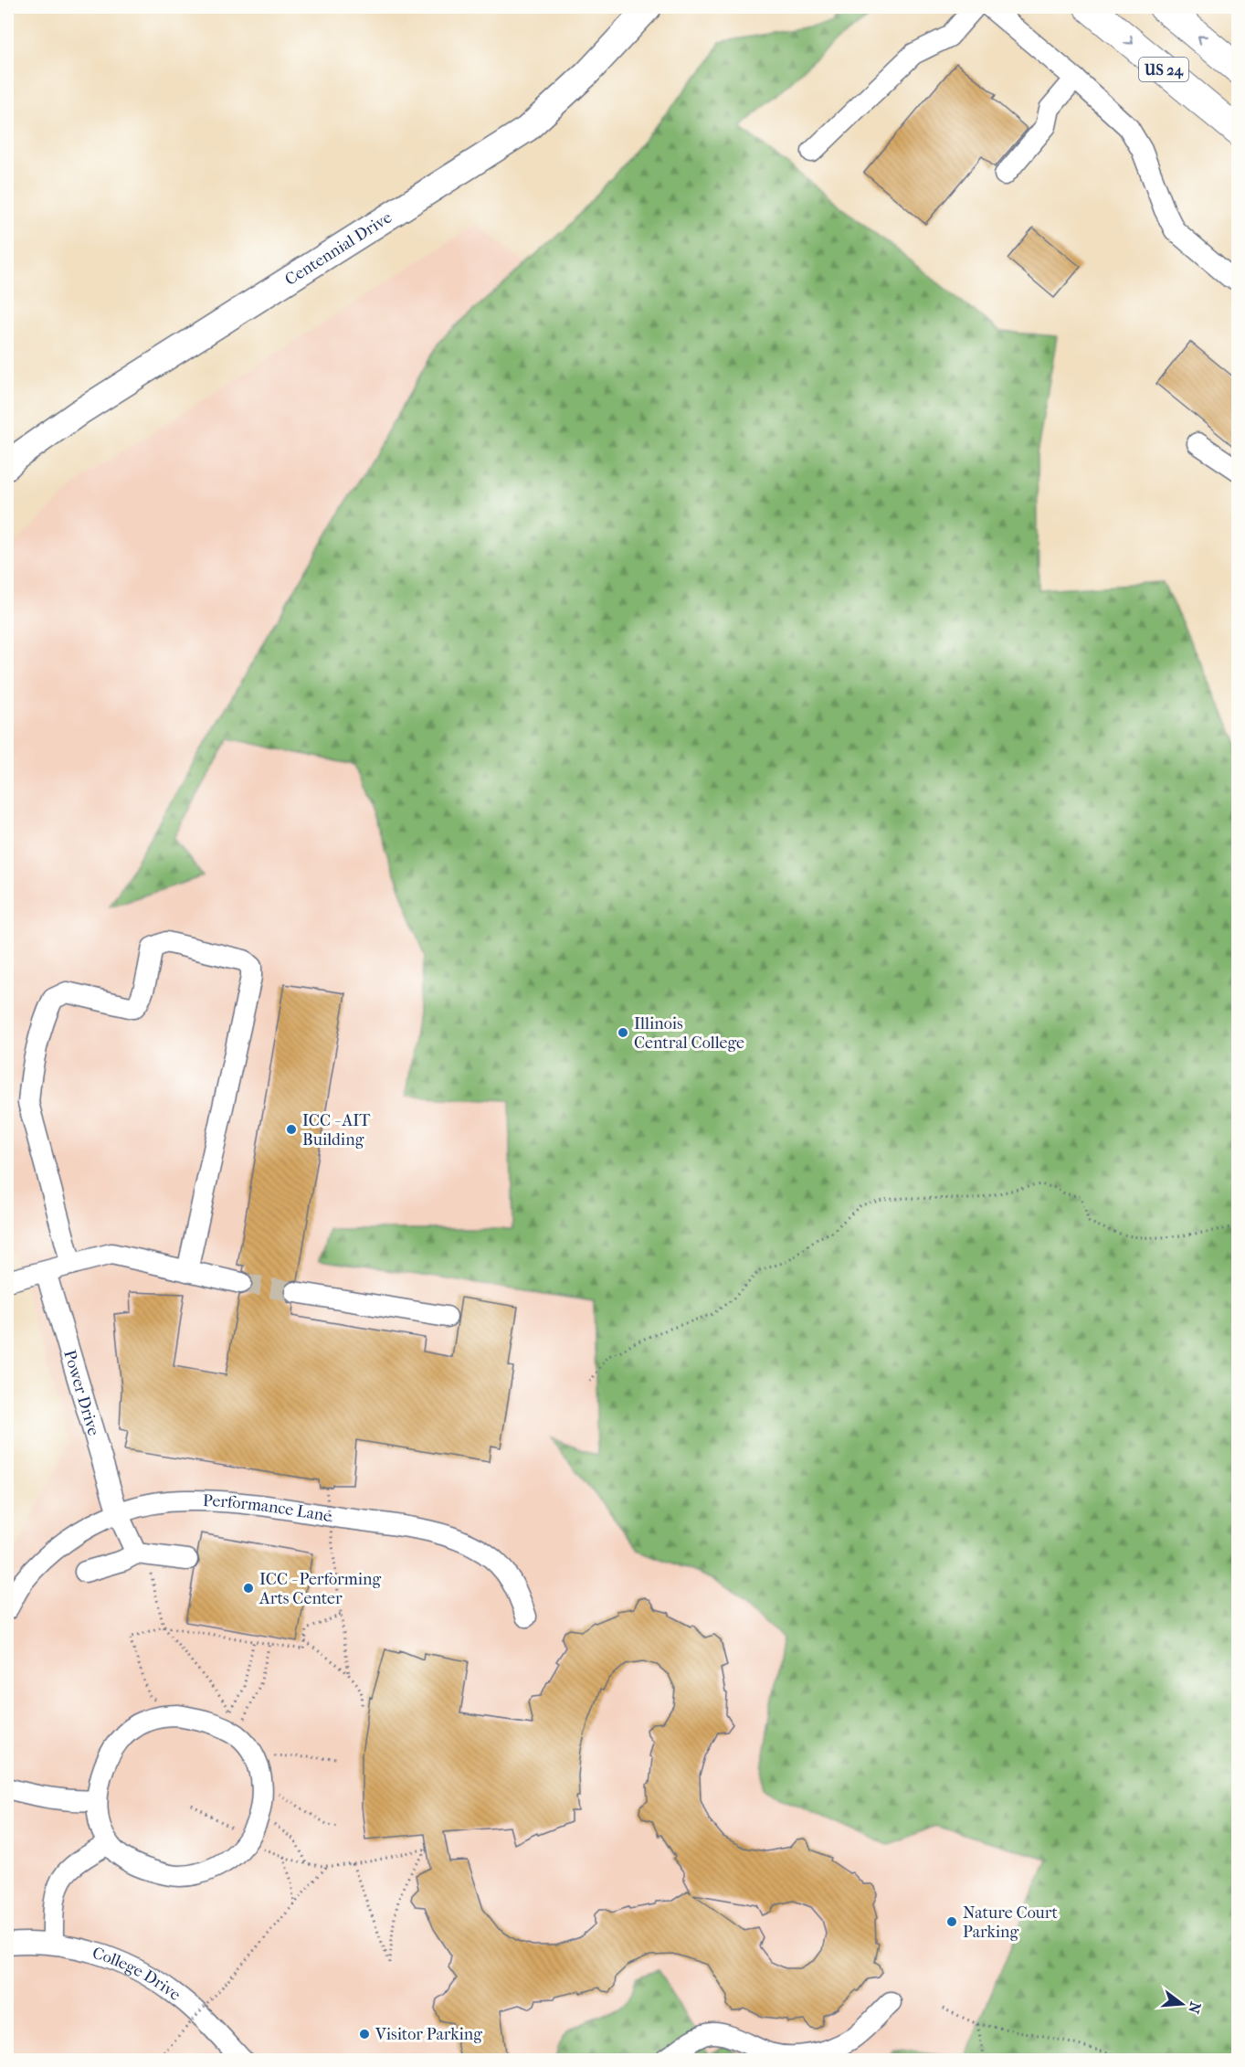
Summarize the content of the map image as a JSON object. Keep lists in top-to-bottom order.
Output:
{
  "streets": {
    "highway": ["US 24"],
    "main road": ["Centennial Drive"],
    "street": ["Power Drive", "Performance Lane", "College Drive"]
  },
  "crossings": [
    ["Power Drive", "Performance Lane"]
  ],
  "places": [
    "Illinois Central College",
    "ICC - AIT Building",
    "ICC - Performing Arts Center",
    "Nature Court Parking",
    "Visitor Parking"
  ],
  "north": "right"
}
